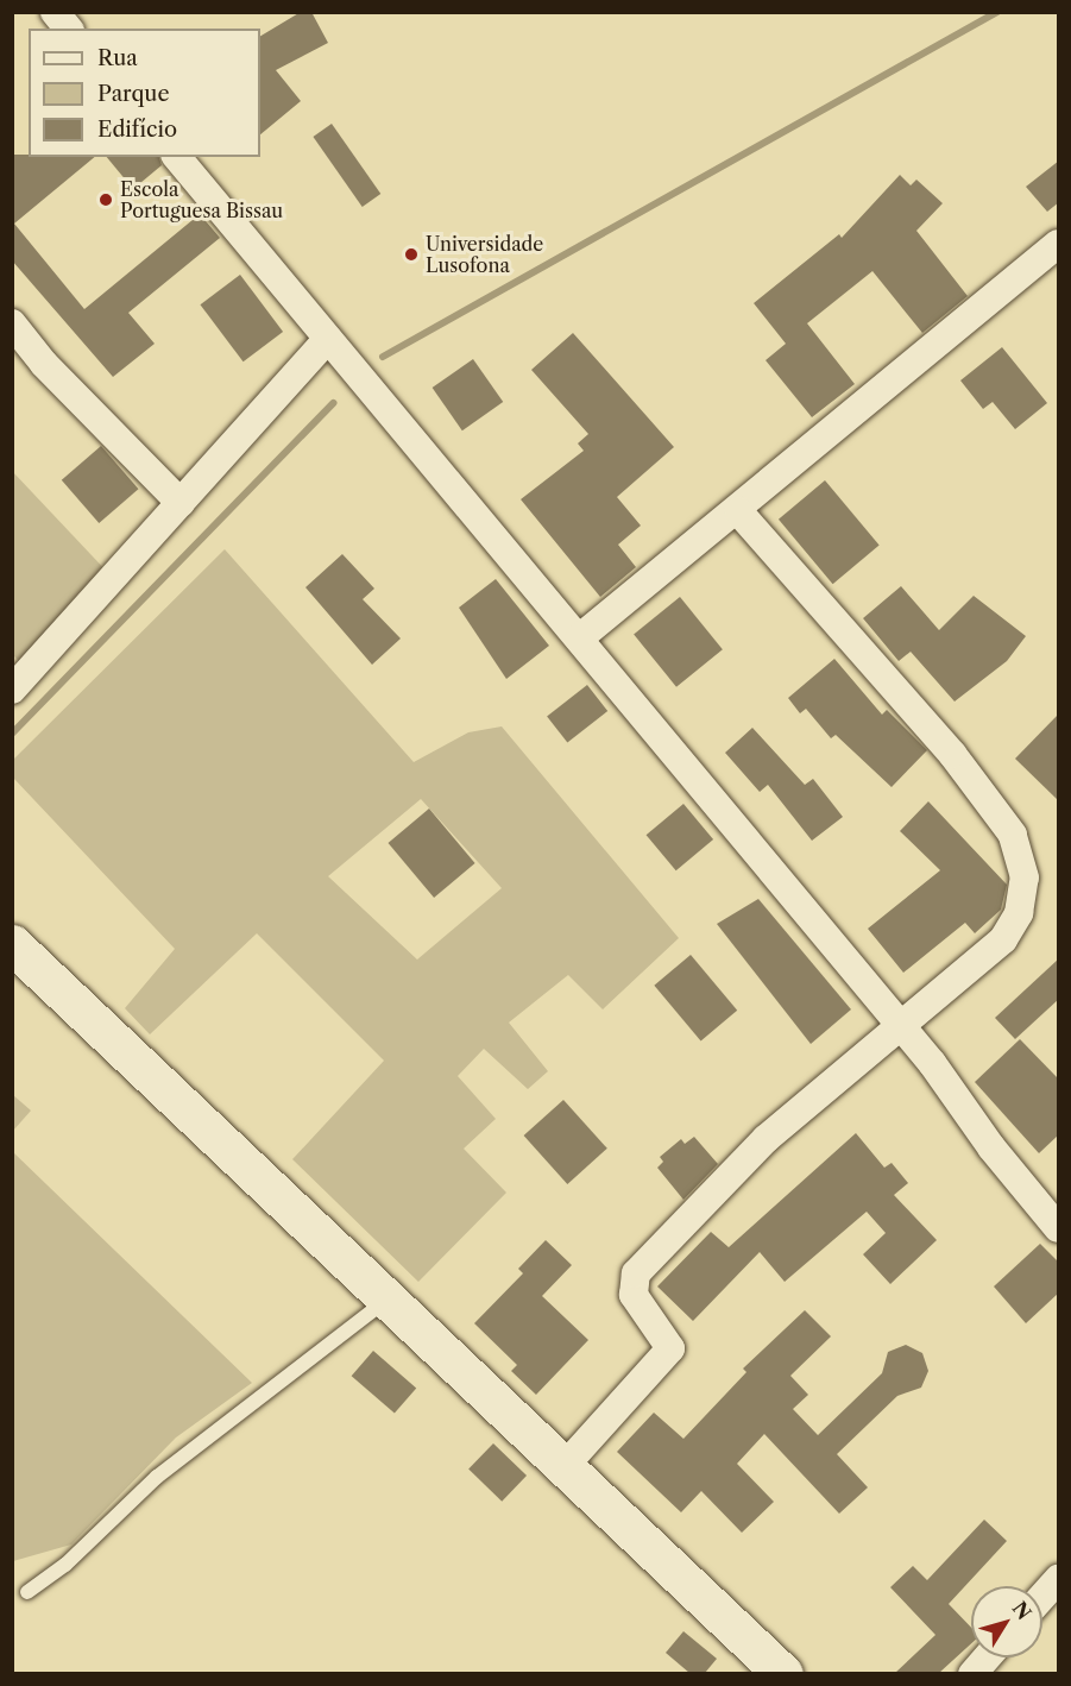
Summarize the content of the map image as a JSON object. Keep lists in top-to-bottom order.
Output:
{
  "places": ["Escola Portuguesa Bissau", "Universidade Lusofona"],
  "legend": ["Rua", "Parque", "Edifício"],
  "north": "top right"
}
